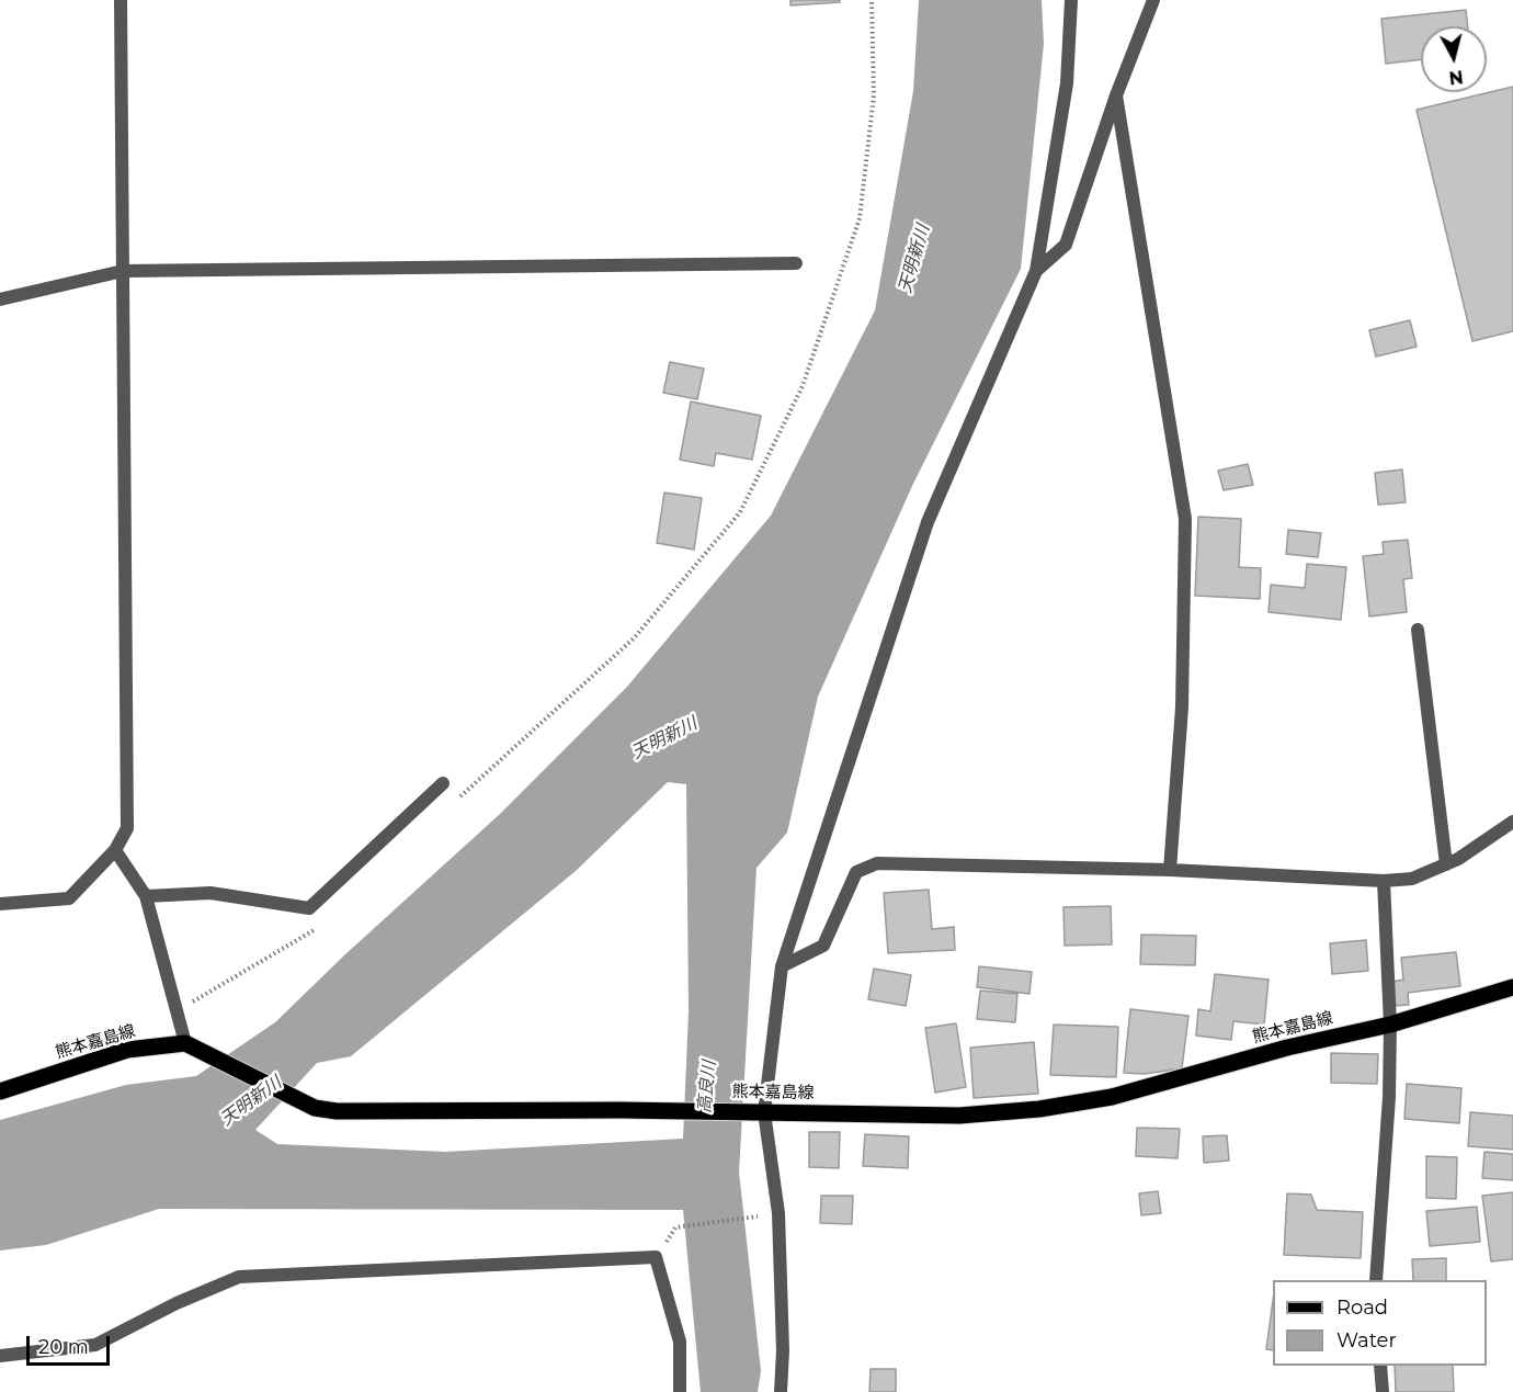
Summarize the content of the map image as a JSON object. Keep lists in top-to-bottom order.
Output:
{
  "streets": {
    "main road": ["熊本嘉島線"]
  },
  "water": ["天明新川", "高良川"],
  "legend": ["Road", "Water"],
  "scale_bar": "20 m",
  "north": "bottom"
}
